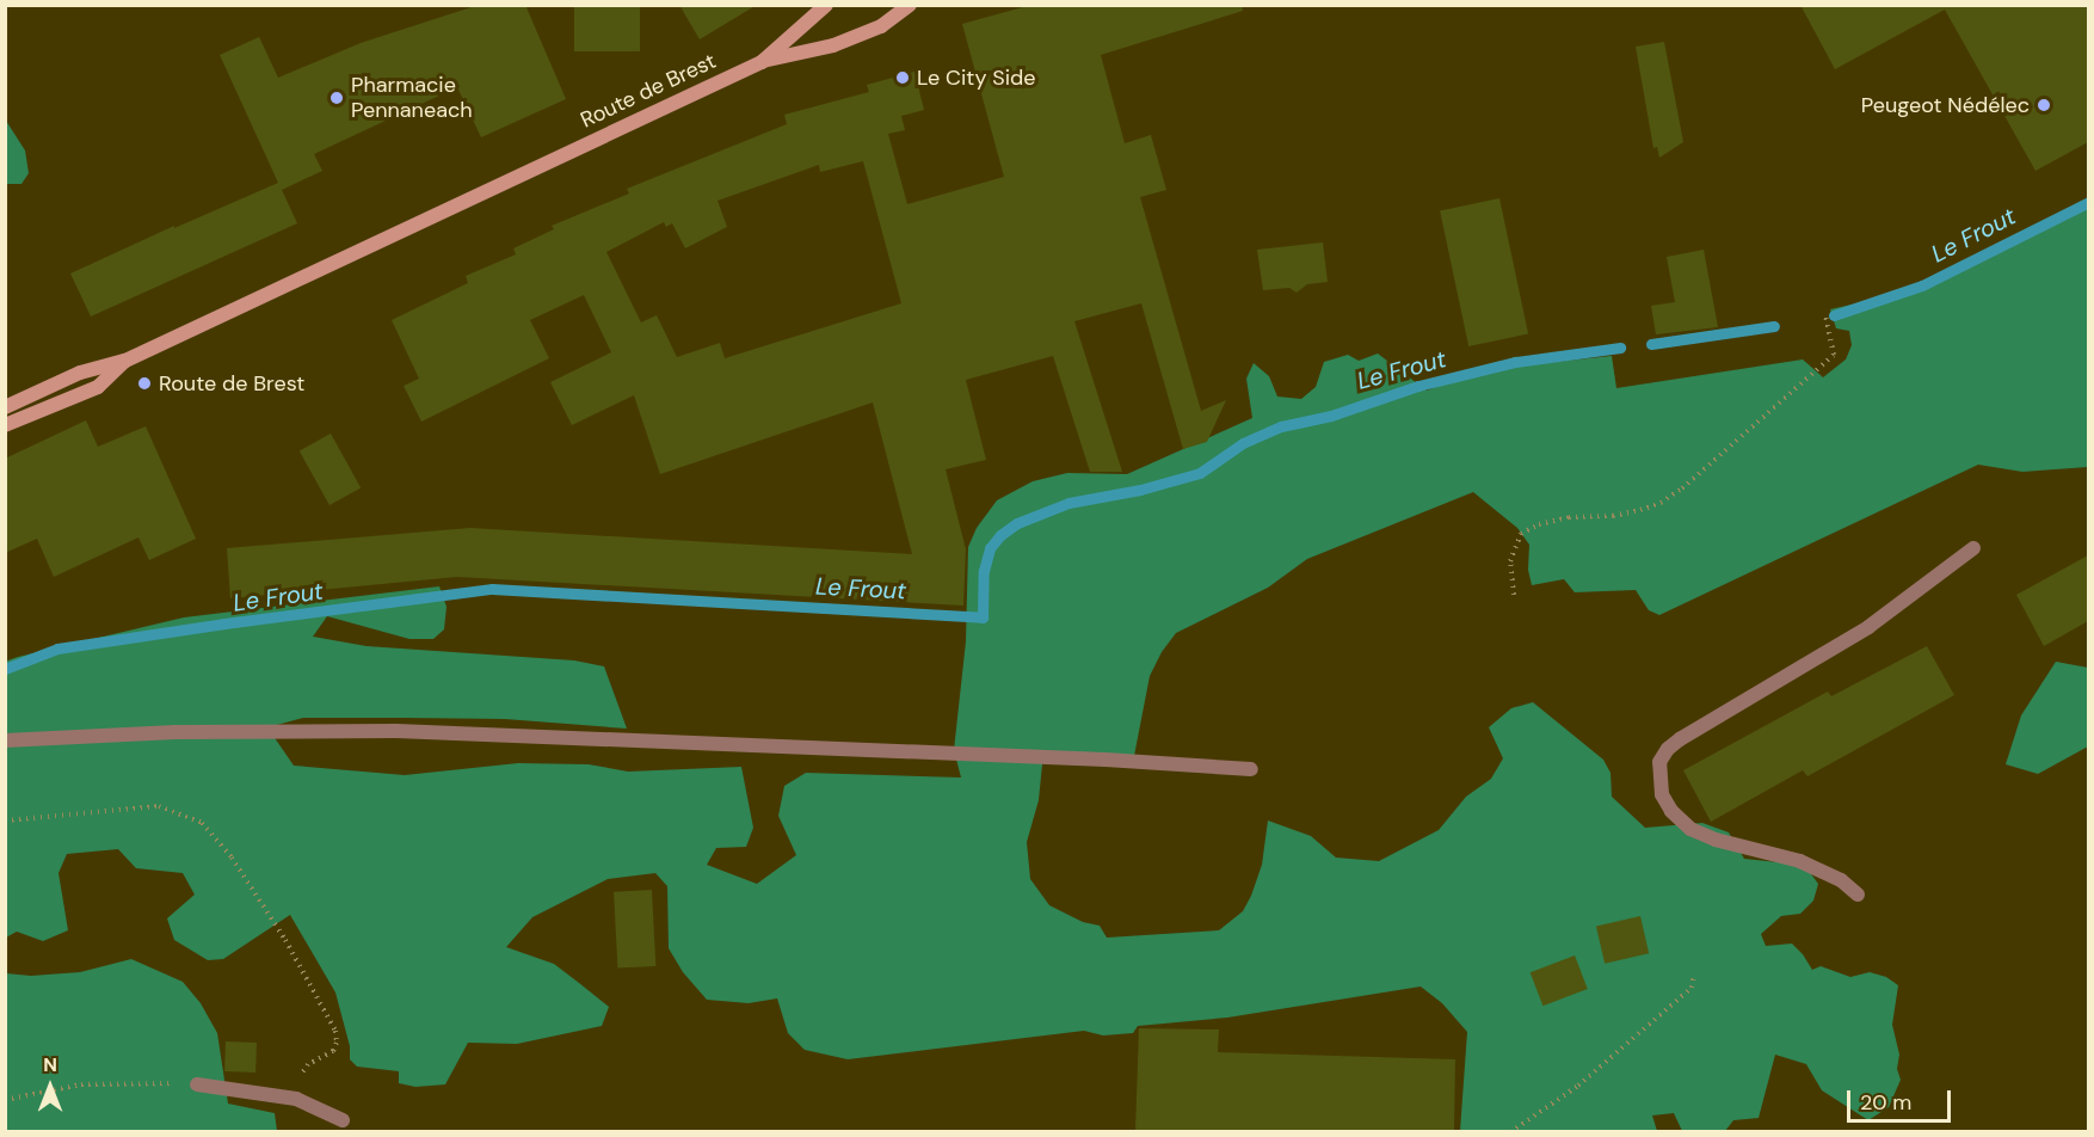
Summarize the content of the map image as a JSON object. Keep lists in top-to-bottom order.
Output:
{
  "streets": {
    "main road": ["Route de Brest"]
  },
  "water": ["Le Frout"],
  "places": [
    "Le City Side",
    "Pharmacie Pennaneach",
    "Peugeot Nédélec",
    "Route de Brest"
  ],
  "scale_bar": "20 m",
  "north": "top"
}
